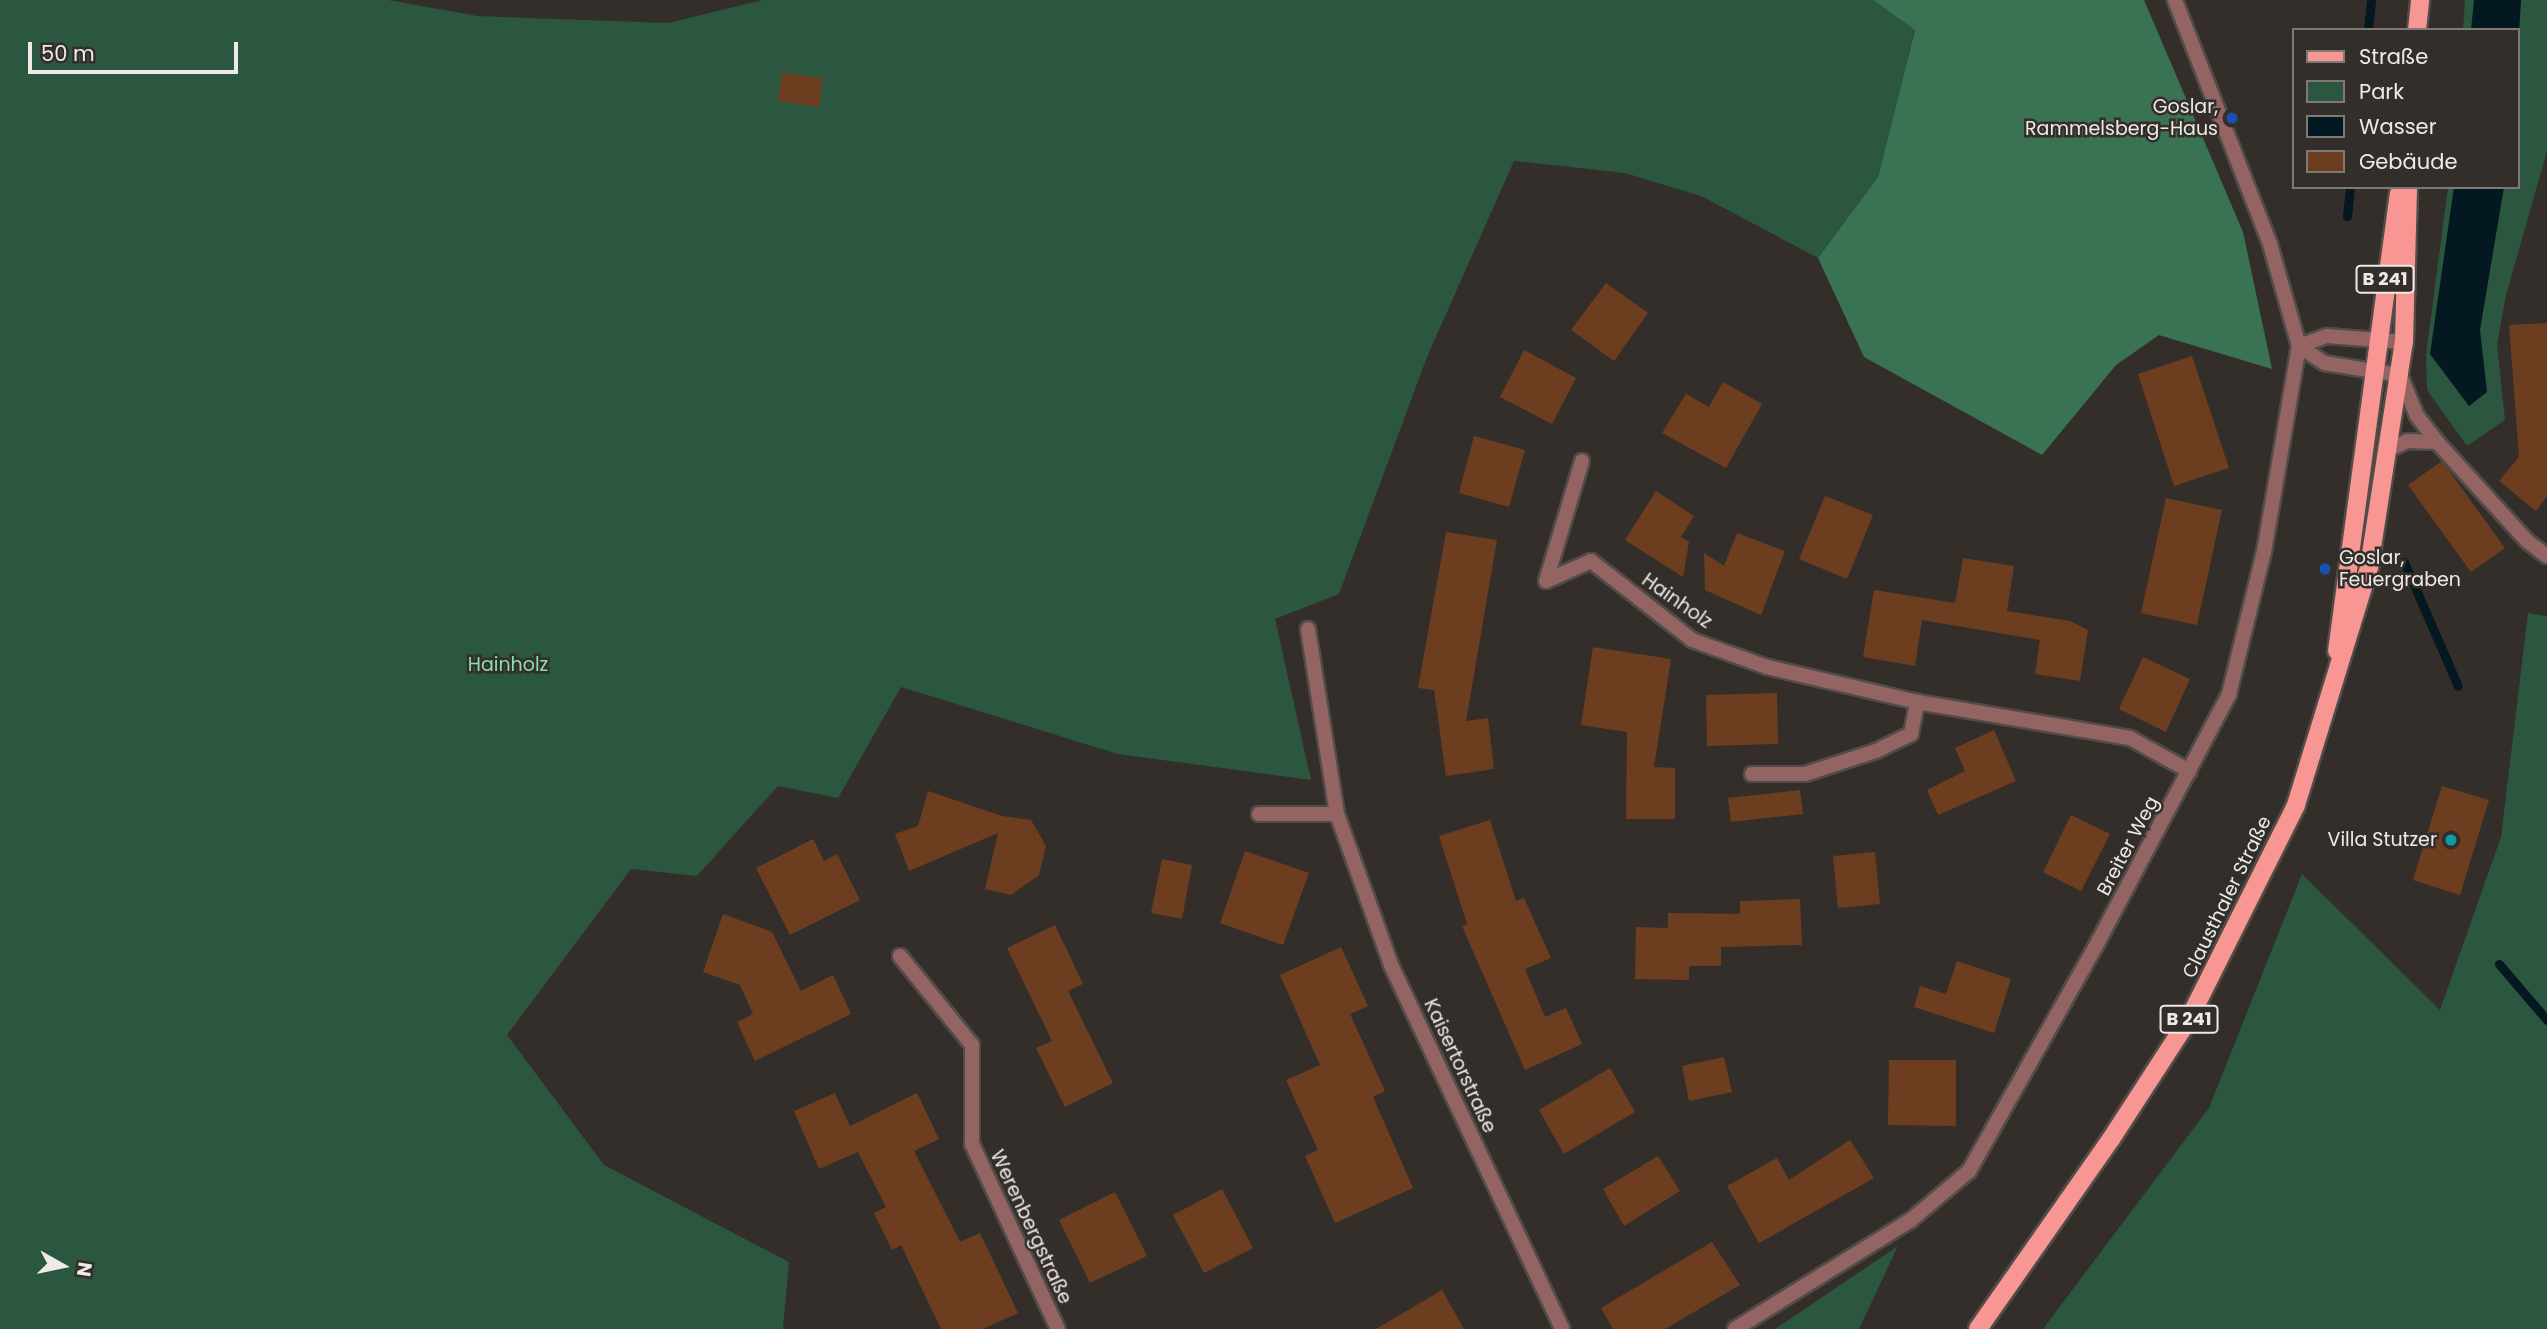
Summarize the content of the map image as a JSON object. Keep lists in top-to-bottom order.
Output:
{
  "streets": {
    "main road": ["B 241", "Clausthaler Straße"],
    "street": [
      "Hainholz",
      "Breiter Weg",
      "Kaisertorstraße",
      "Werenbergstraße"
    ]
  },
  "crossings": [
    ["Hainholz", "Breiter Weg"]
  ],
  "parks": ["Hainholz"],
  "places": ["Goslar, Rammelsberg-Haus", "Goslar, Feuergraben", "Villa Stutzer"],
  "legend": [
    "Straße",
    "Park",
    "Wasser",
    "Gebäude"
  ],
  "scale_bar": "50 m",
  "north": "right"
}
